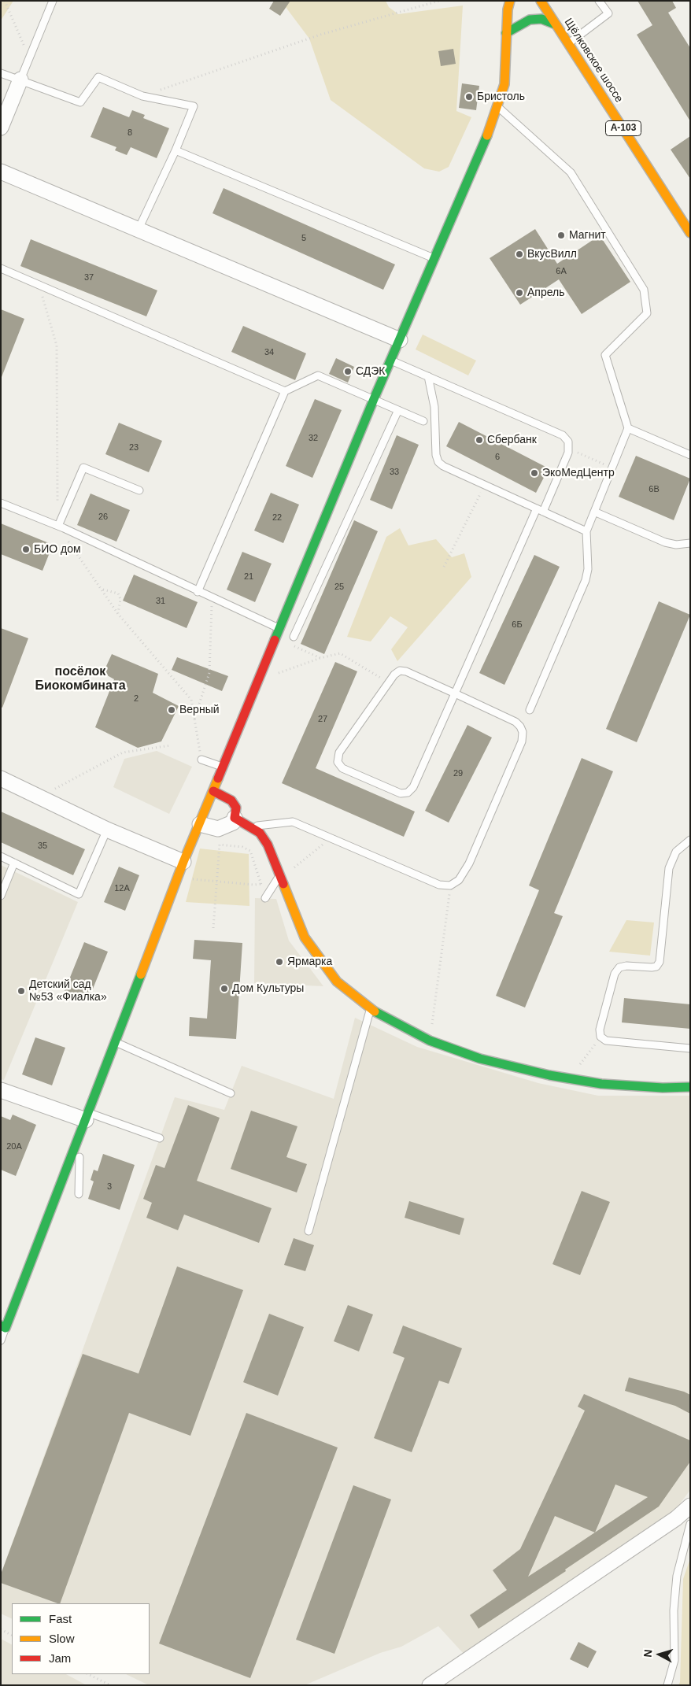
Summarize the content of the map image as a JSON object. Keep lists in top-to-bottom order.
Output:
{
  "streets": {
    "street": ["Щёлковское шоссе", "А-103"]
  },
  "districts": ["посёлок Биокомбината"],
  "places": [
    "Бристоль",
    "Магнит",
    "ВкусВилл",
    "Апрель",
    "СДЭК",
    "Сбербанк",
    "ЭкоМедЦентр",
    "БИО дом",
    "Верный",
    "Ярмарка",
    "Дом Культуры",
    "Детский сад №53 «Фиалка»"
  ],
  "house_numbers": [
    "8",
    "5",
    "6А",
    "37",
    "34",
    "32",
    "23",
    "6",
    "33",
    "6В",
    "26",
    "22",
    "21",
    "25",
    "31",
    "6Б",
    "2",
    "27",
    "29",
    "35",
    "12А",
    "20А",
    "3"
  ],
  "legend": ["Fast", "Slow", "Jam"],
  "north": "left"
}
